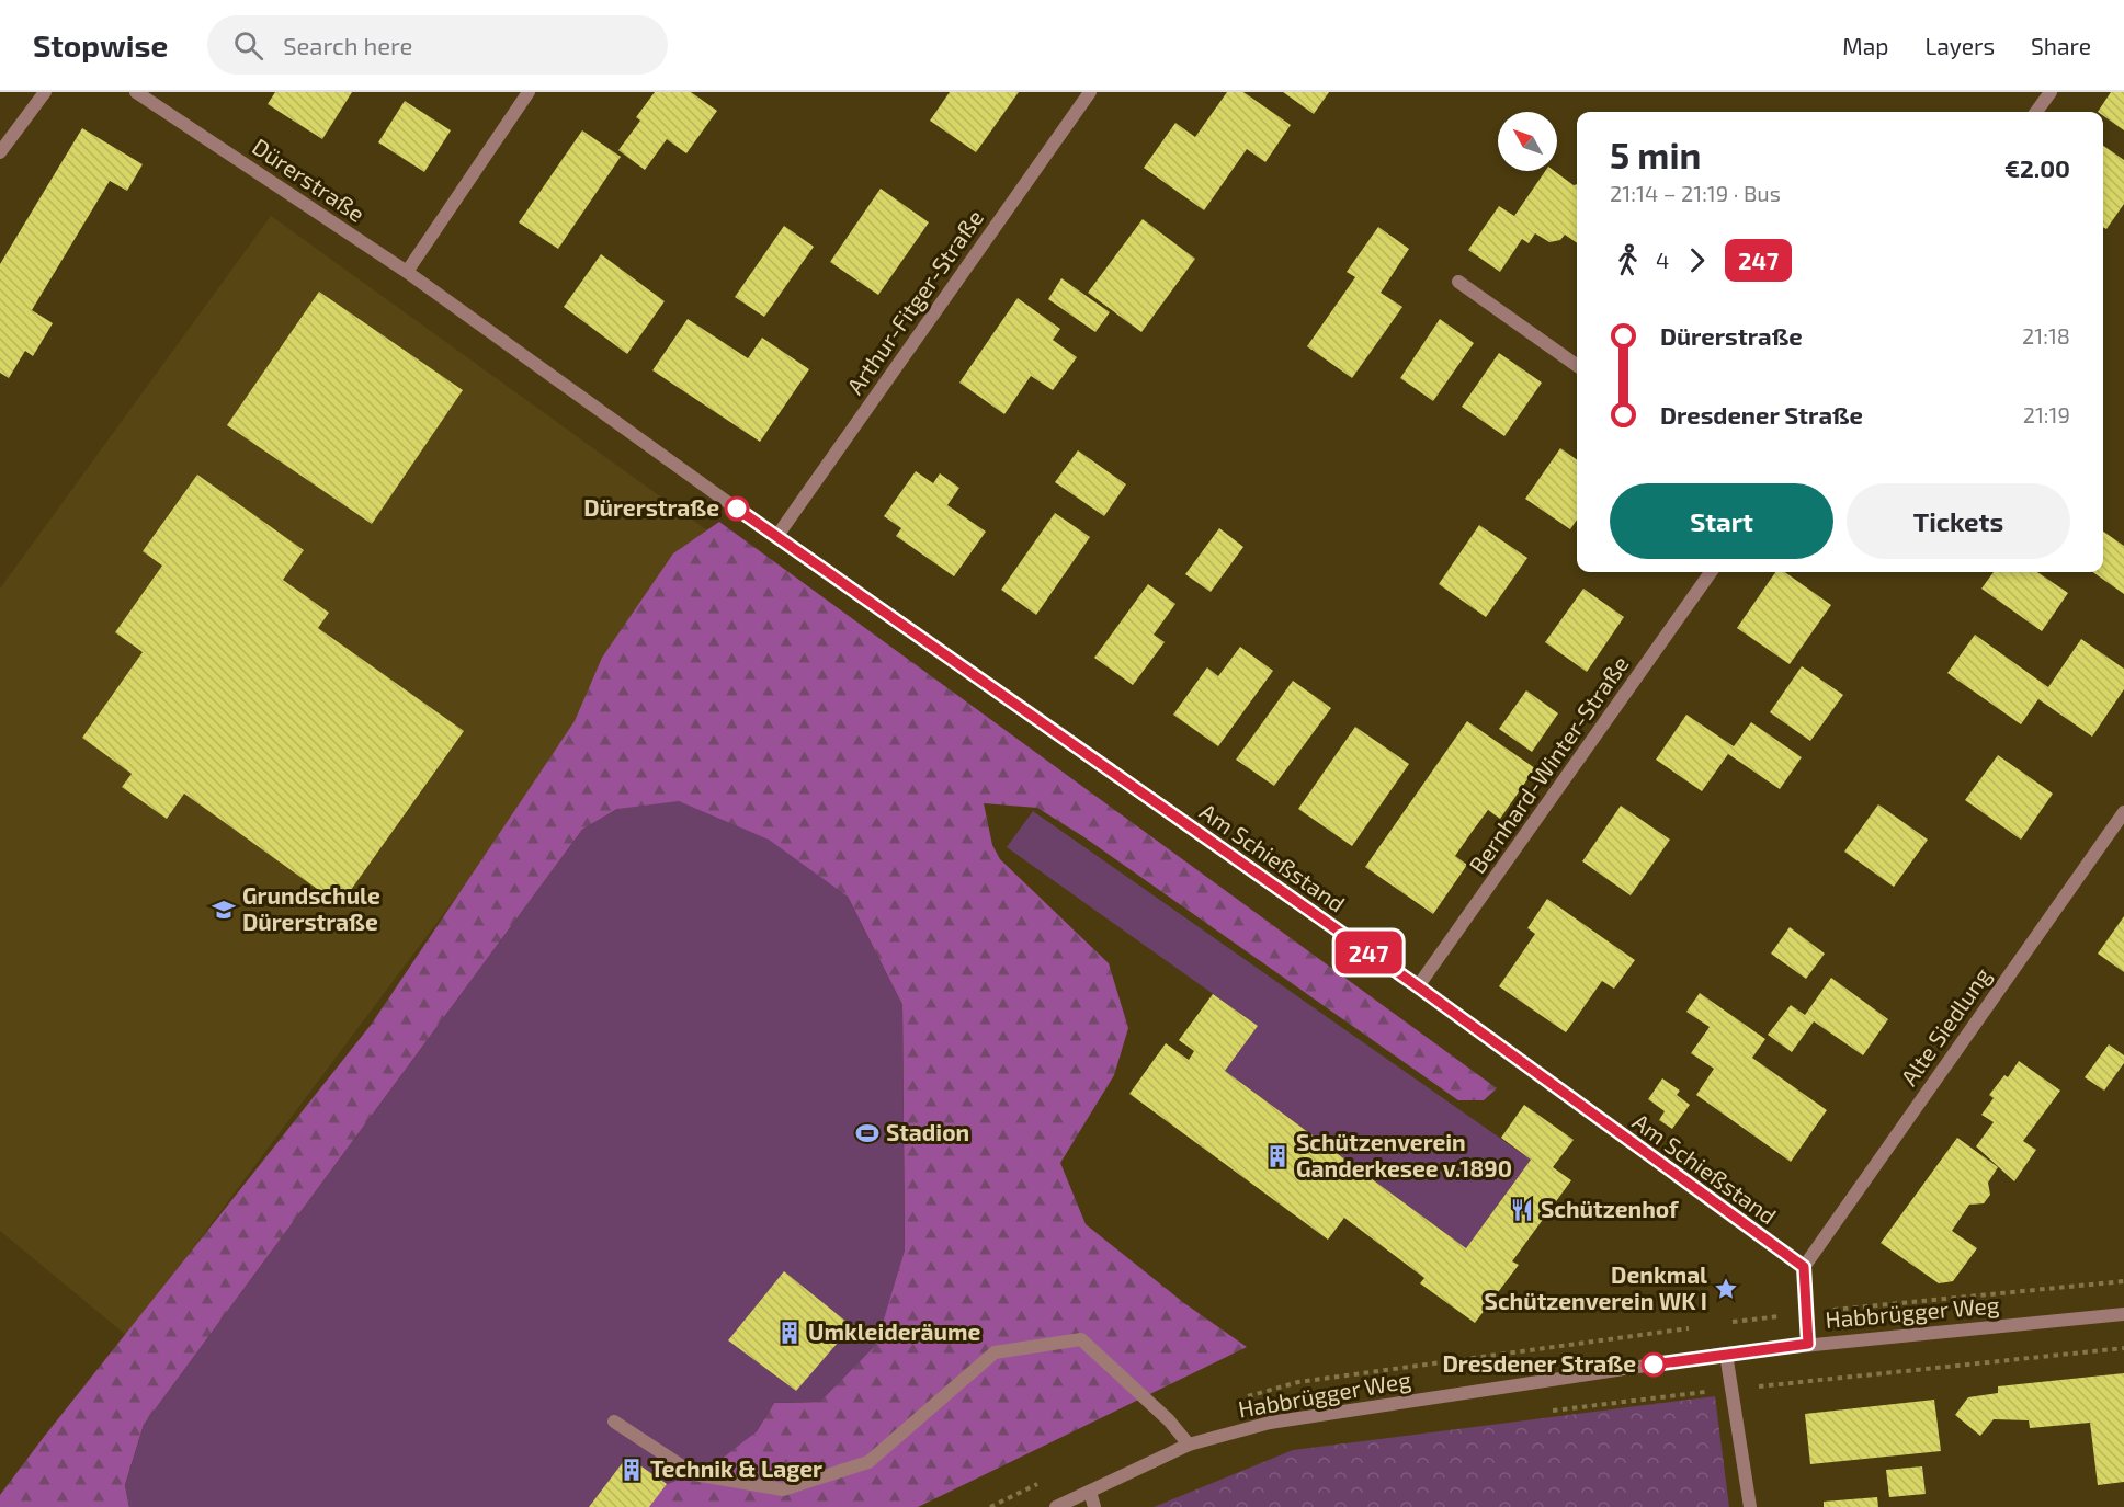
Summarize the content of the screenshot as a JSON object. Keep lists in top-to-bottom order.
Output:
{
  "streets": {
    "street": [
      "Dürerstraße",
      "Arthur-Fitger-Straße",
      "Bernhard-Winter-Straße",
      "Am Schießstand",
      "Alte Siedlung",
      "Habbrügger Weg"
    ]
  },
  "crossings": [
    ["Dürerstraße", "Arthur-Fitger-Straße"],
    ["Dürerstraße", "Am Schießstand"],
    ["Arthur-Fitger-Straße", "Am Schießstand"],
    ["Bernhard-Winter-Straße", "Am Schießstand"],
    ["Am Schießstand", "Alte Siedlung"]
  ],
  "places": {
    "other": ["Dürerstraße", "Dresdener Straße"],
    "school or university": ["Grundschule Dürerstraße"],
    "sports": ["Stadion"],
    "building": ["Schützenverein Ganderkesee v.1890", "Umkleideräume", "Technik & Lager"],
    "restaurant": ["Schützenhof"],
    "place": ["Denkmal Schützenverein WK I"]
  },
  "lines": ["bus line 247"],
  "north": "top left",
  "page": {
    "header": "Stopwise",
    "search": "Search here",
    "nav": ["Map", "Layers", "Share"],
    "on_map": "247",
    "heading": ["5 min", "21:14 – 21:19 · Bus", "€2.00"],
    "legs": ["4", "247"],
    "list": [
      {
        "name": "Dürerstraße",
        "value": "21:18"
      },
      {
        "name": "Dresdener Straße",
        "value": "21:19"
      }
    ],
    "buttons": ["Start", "Tickets"]
  }
}
